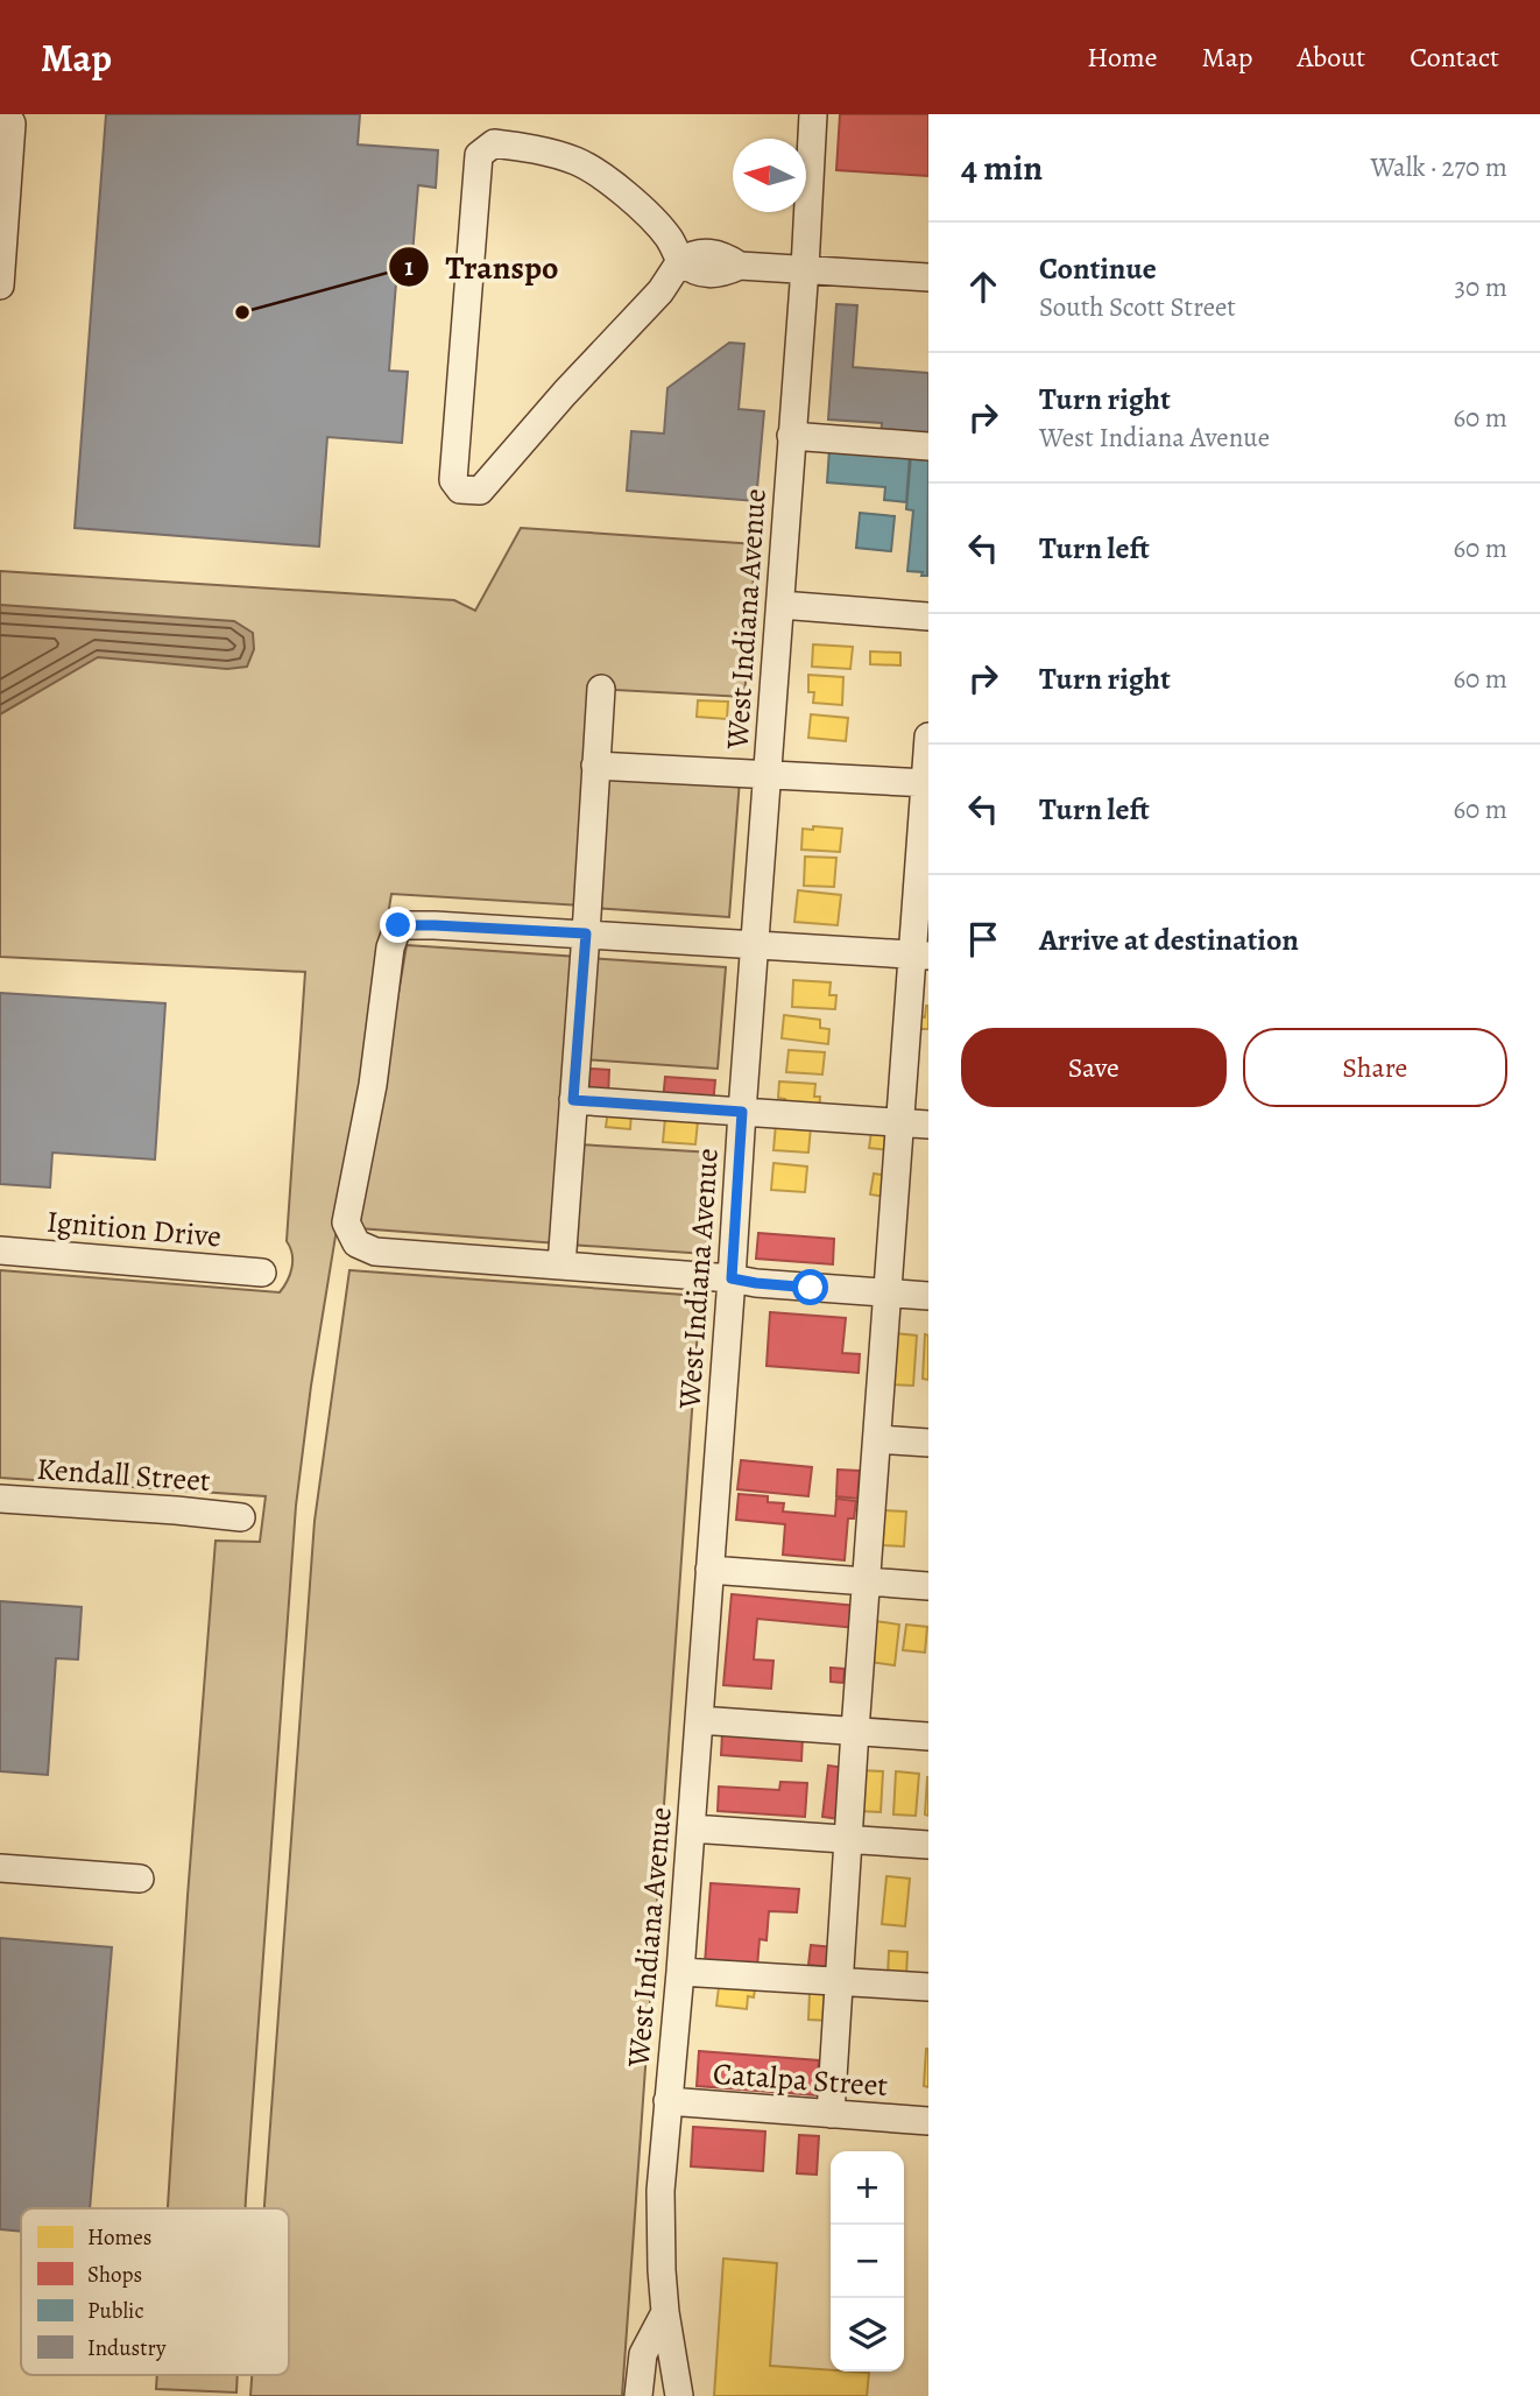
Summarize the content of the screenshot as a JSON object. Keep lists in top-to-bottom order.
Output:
{
  "streets": {
    "street": [
      "West Indiana Avenue",
      "Ignition Drive",
      "Kendall Street",
      "Catalpa Street"
    ]
  },
  "crossings": [
    ["West Indiana Avenue", "Catalpa Street"]
  ],
  "places": ["Transpo"],
  "legend": [
    "Homes",
    "Shops",
    "Public",
    "Industry"
  ],
  "north": "left",
  "page": {
    "header": "Map",
    "nav": [
      "Home",
      "Map",
      "About",
      "Contact"
    ],
    "heading": ["4 min", "Walk · 270 m"],
    "list": [
      ["Continue", "South Scott Street", "30 m"],
      ["Turn right", "West Indiana Avenue", "60 m"],
      ["Turn left", "60 m"],
      ["Turn right", "60 m"],
      ["Turn left", "60 m"],
      "Arrive at destination"
    ],
    "buttons": ["Save", "Share"],
    "map_buttons": ["+", "−"]
  }
}
